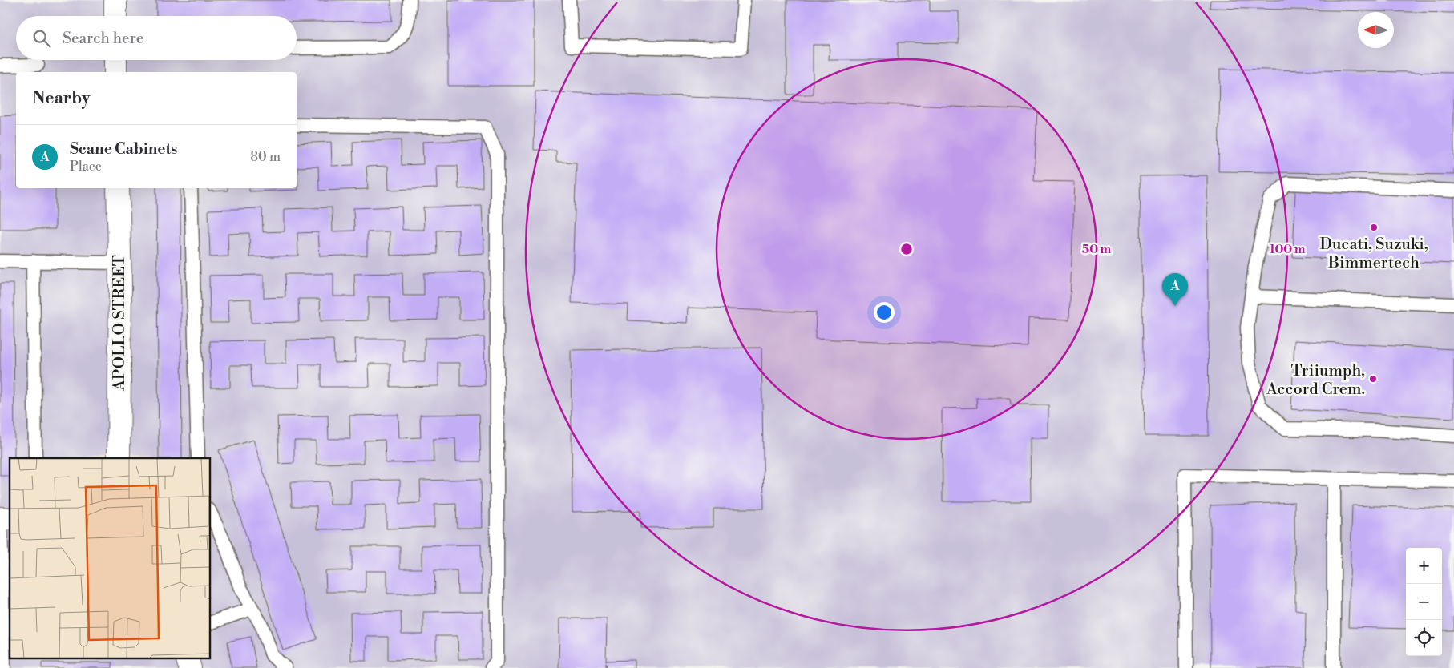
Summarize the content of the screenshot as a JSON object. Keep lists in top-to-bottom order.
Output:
{
  "streets": {
    "street": ["APOLLO STREET"]
  },
  "places": ["Ducati, Suzuki, Bimmertech", "Triiumph, Accord Crem."],
  "north": "left",
  "page": {
    "search": "Search here",
    "heading": "Nearby",
    "list": [
      {
        "mark": "A",
        "name": "Scane Cabinets",
        "note": "Place",
        "value": "80 m"
      }
    ],
    "pins": "A",
    "map_buttons": ["+", "−"]
  },
  "rings": ["50 m", "100 m"]
}
